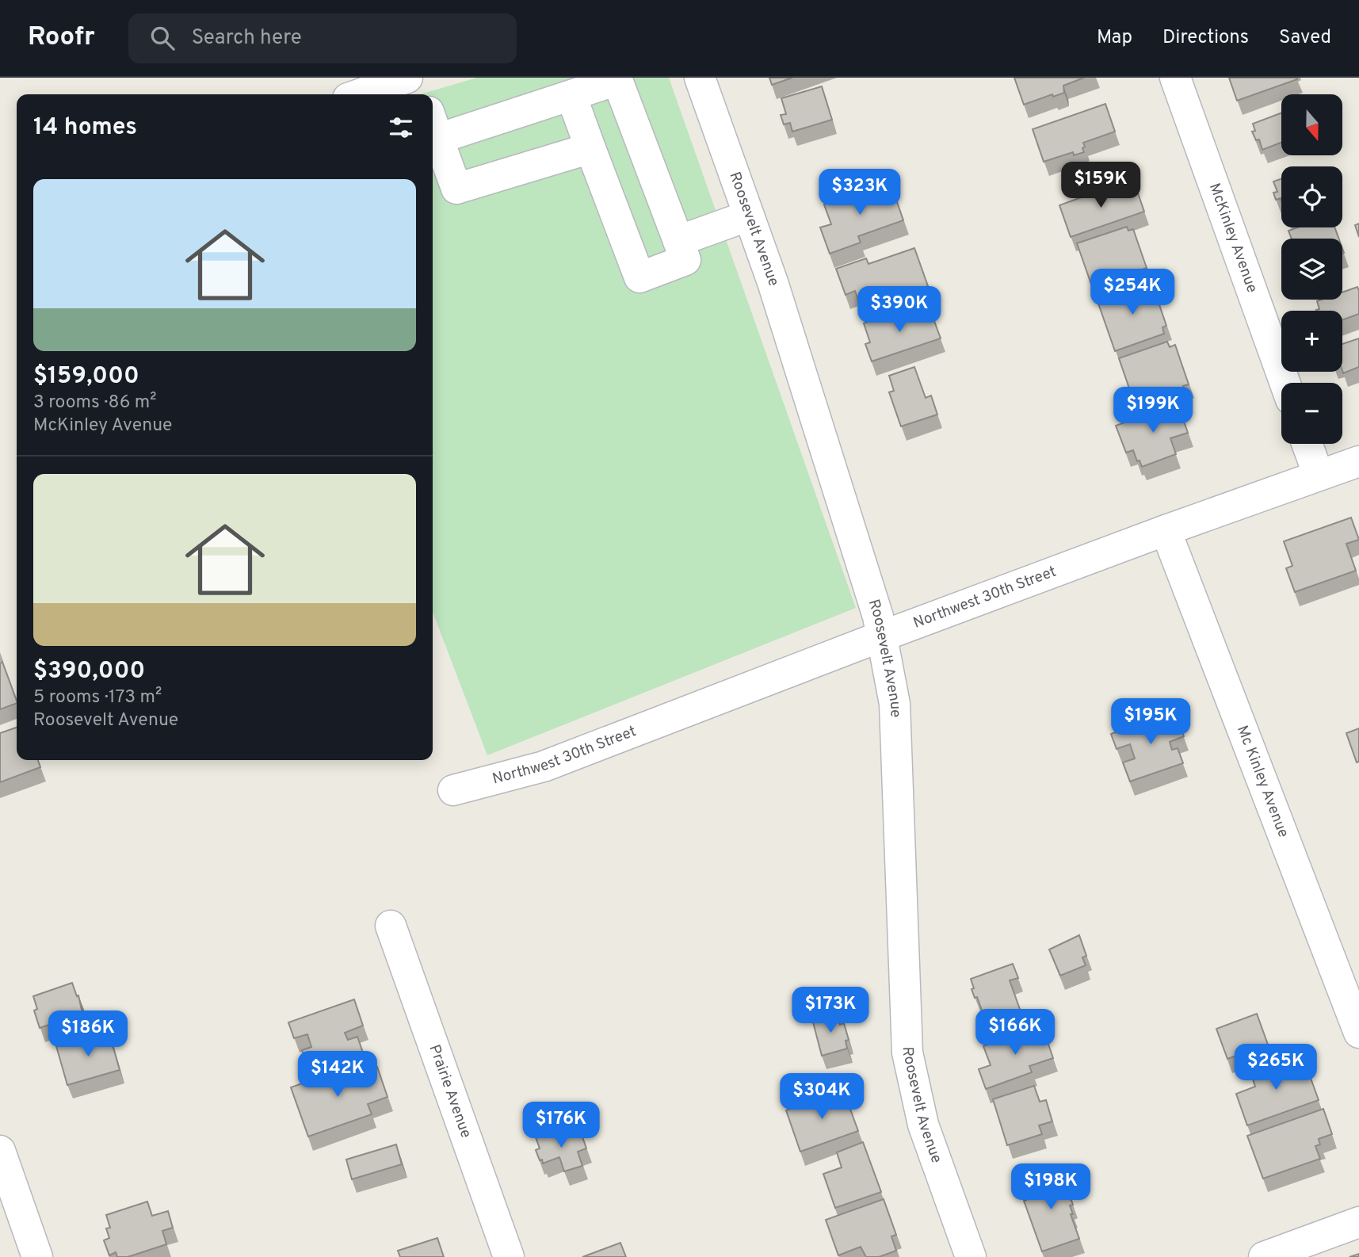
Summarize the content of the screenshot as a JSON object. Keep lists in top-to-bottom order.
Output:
{
  "streets": {
    "street": [
      "Roosevelt Avenue",
      "McKinley Avenue",
      "Northwest 30th Street",
      "Mc Kinley Avenue",
      "Prairie Avenue"
    ]
  },
  "crossings": [
    ["Roosevelt Avenue", "Northwest 30th Street"],
    ["Northwest 30th Street", "Mc Kinley Avenue"]
  ],
  "north": "bottom",
  "page": {
    "header": "Roofr",
    "search": "Search here",
    "nav": ["Map", "Directions", "Saved"],
    "map_buttons": ["+", "−"],
    "heading": "14 homes",
    "list": [
      {
        "name": "$159,000",
        "note": "3 rooms · 86 m² · McKinley Avenue"
      },
      {
        "name": "$390,000",
        "note": "5 rooms · 173 m² · Roosevelt Avenue"
      }
    ],
    "price": [
      "$159K",
      "$323K",
      "$254K",
      "$390K",
      "$199K",
      "$195K",
      "$173K",
      "$166K",
      "$186K",
      "$265K",
      "$142K",
      "$304K",
      "$176K",
      "$198K"
    ]
  }
}
